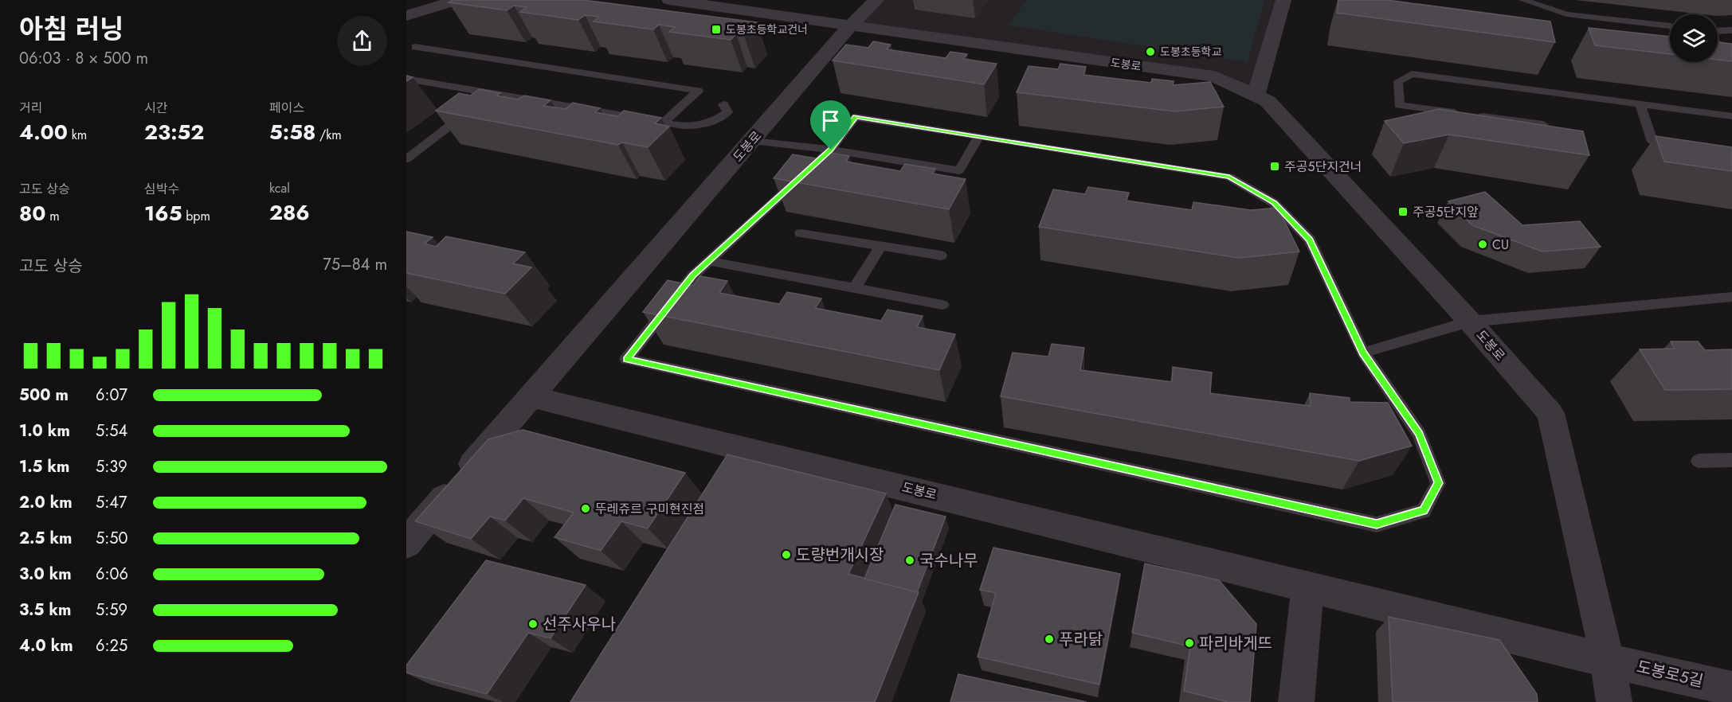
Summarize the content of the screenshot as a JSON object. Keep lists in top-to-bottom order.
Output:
{
  "streets": {
    "street": ["도봉로", "도봉로5길"]
  },
  "crossings": [
    ["도봉로", "도봉로5길"]
  ],
  "places": {
    "transit": ["도봉초등학교건너", "주공5단지건너", "주공5단지앞"],
    "other": [
      "도봉초등학교",
      "CU",
      "뚜레쥬르 구미현진점",
      "도량번개시장",
      "국수나무",
      "선주사우나",
      "푸라닭",
      "파리바게뜨"
    ]
  },
  "page": {
    "heading": ["아침 러닝", "06:03 · 8 × 500 m"],
    "stats": [
      ["거리", "4.00 km"],
      ["시간", "23:52"],
      ["페이스", "5:58 /km"],
      ["고도 상승", "80 m"],
      ["심박수", "165 bpm"],
      ["kcal", "286"]
    ],
    "chart": ["고도 상승", "75–84 m"],
    "list": [
      {
        "name": "500 m",
        "note": "6:07"
      },
      {
        "name": "1.0 km",
        "note": "5:54"
      },
      {
        "name": "1.5 km",
        "note": "5:39"
      },
      {
        "name": "2.0 km",
        "note": "5:47"
      },
      {
        "name": "2.5 km",
        "note": "5:50"
      },
      {
        "name": "3.0 km",
        "note": "6:06"
      },
      {
        "name": "3.5 km",
        "note": "5:59"
      },
      {
        "name": "4.0 km",
        "note": "6:25"
      }
    ]
  }
}
